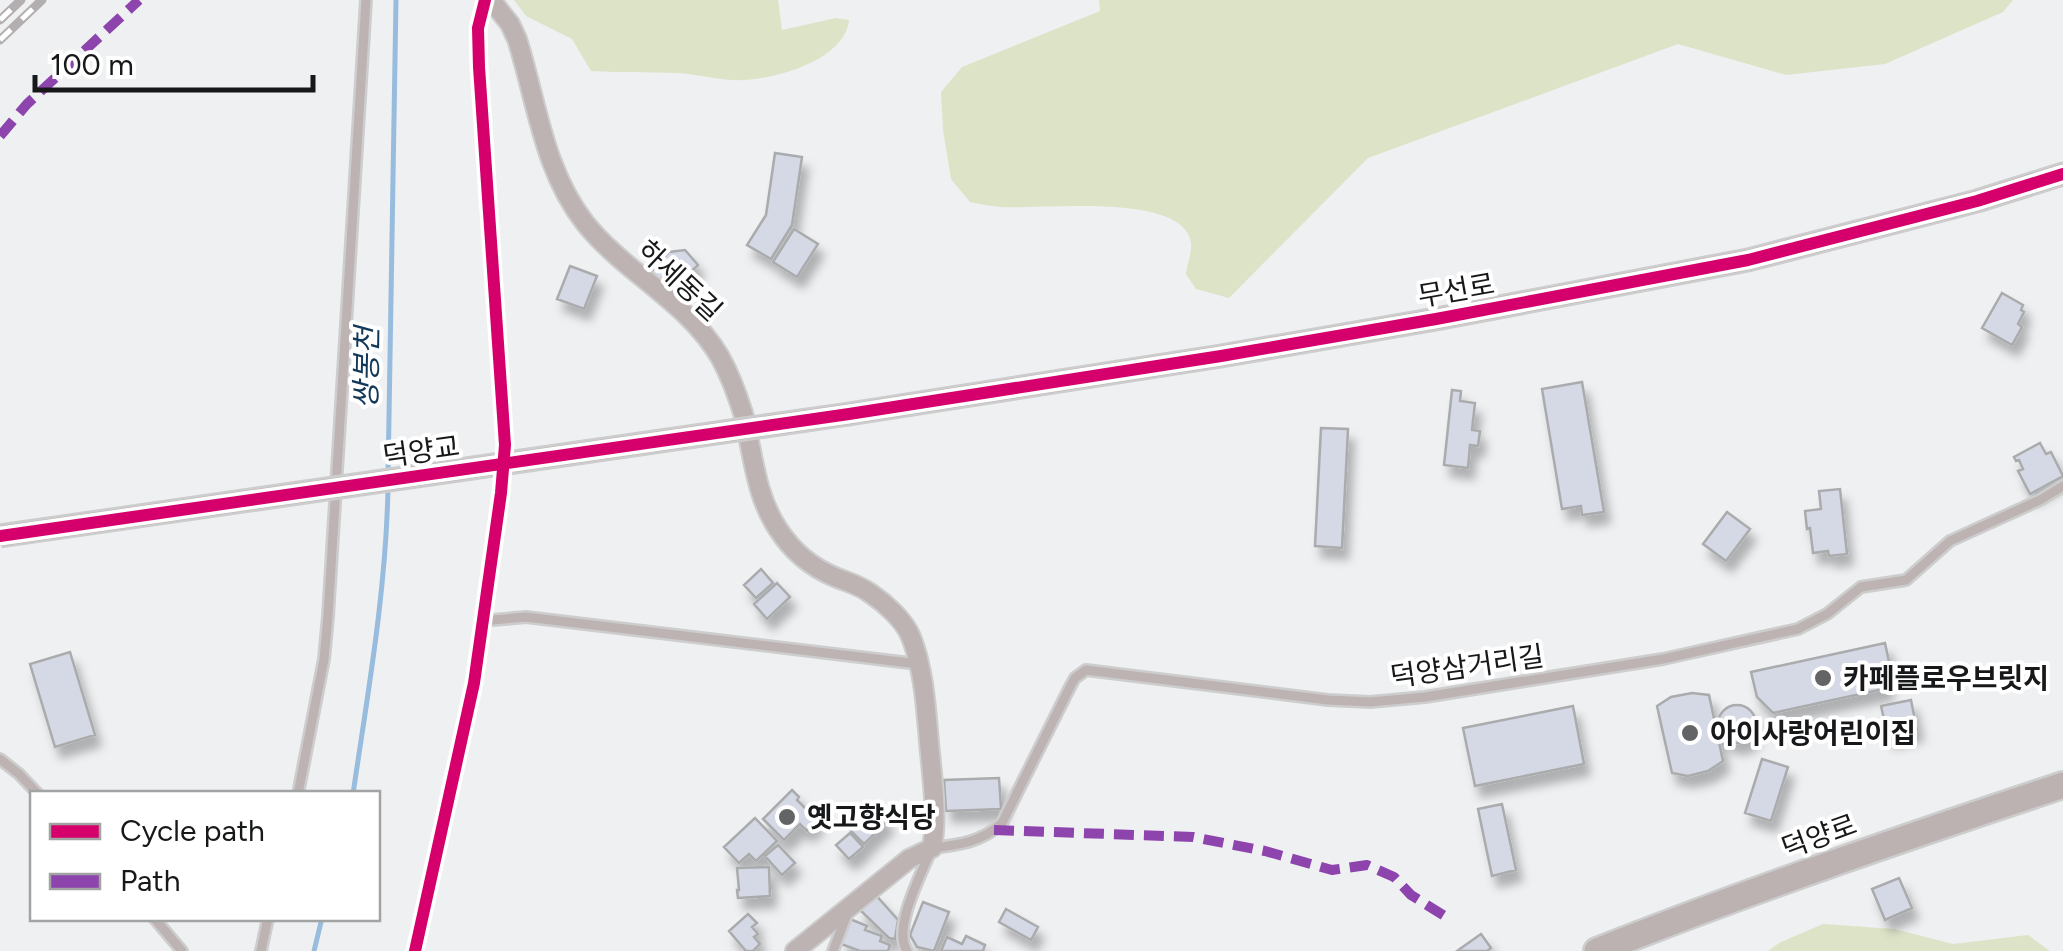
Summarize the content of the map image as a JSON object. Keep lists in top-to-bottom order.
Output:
{
  "streets": {
    "main road": ["덕양로"],
    "street": ["하세동길", "무선로", "덕양교"],
    "lane": ["덕양삼거리길"]
  },
  "crossings": [
    ["하세동길", "덕양삼거리길"],
    ["무선로", "덕양교"]
  ],
  "water": ["쌍봉천"],
  "places": ["카페플로우브릿지", "아이사랑어린이집", "옛고향식당"],
  "legend": ["Cycle path", "Path"],
  "scale_bar": "100 m"
}
